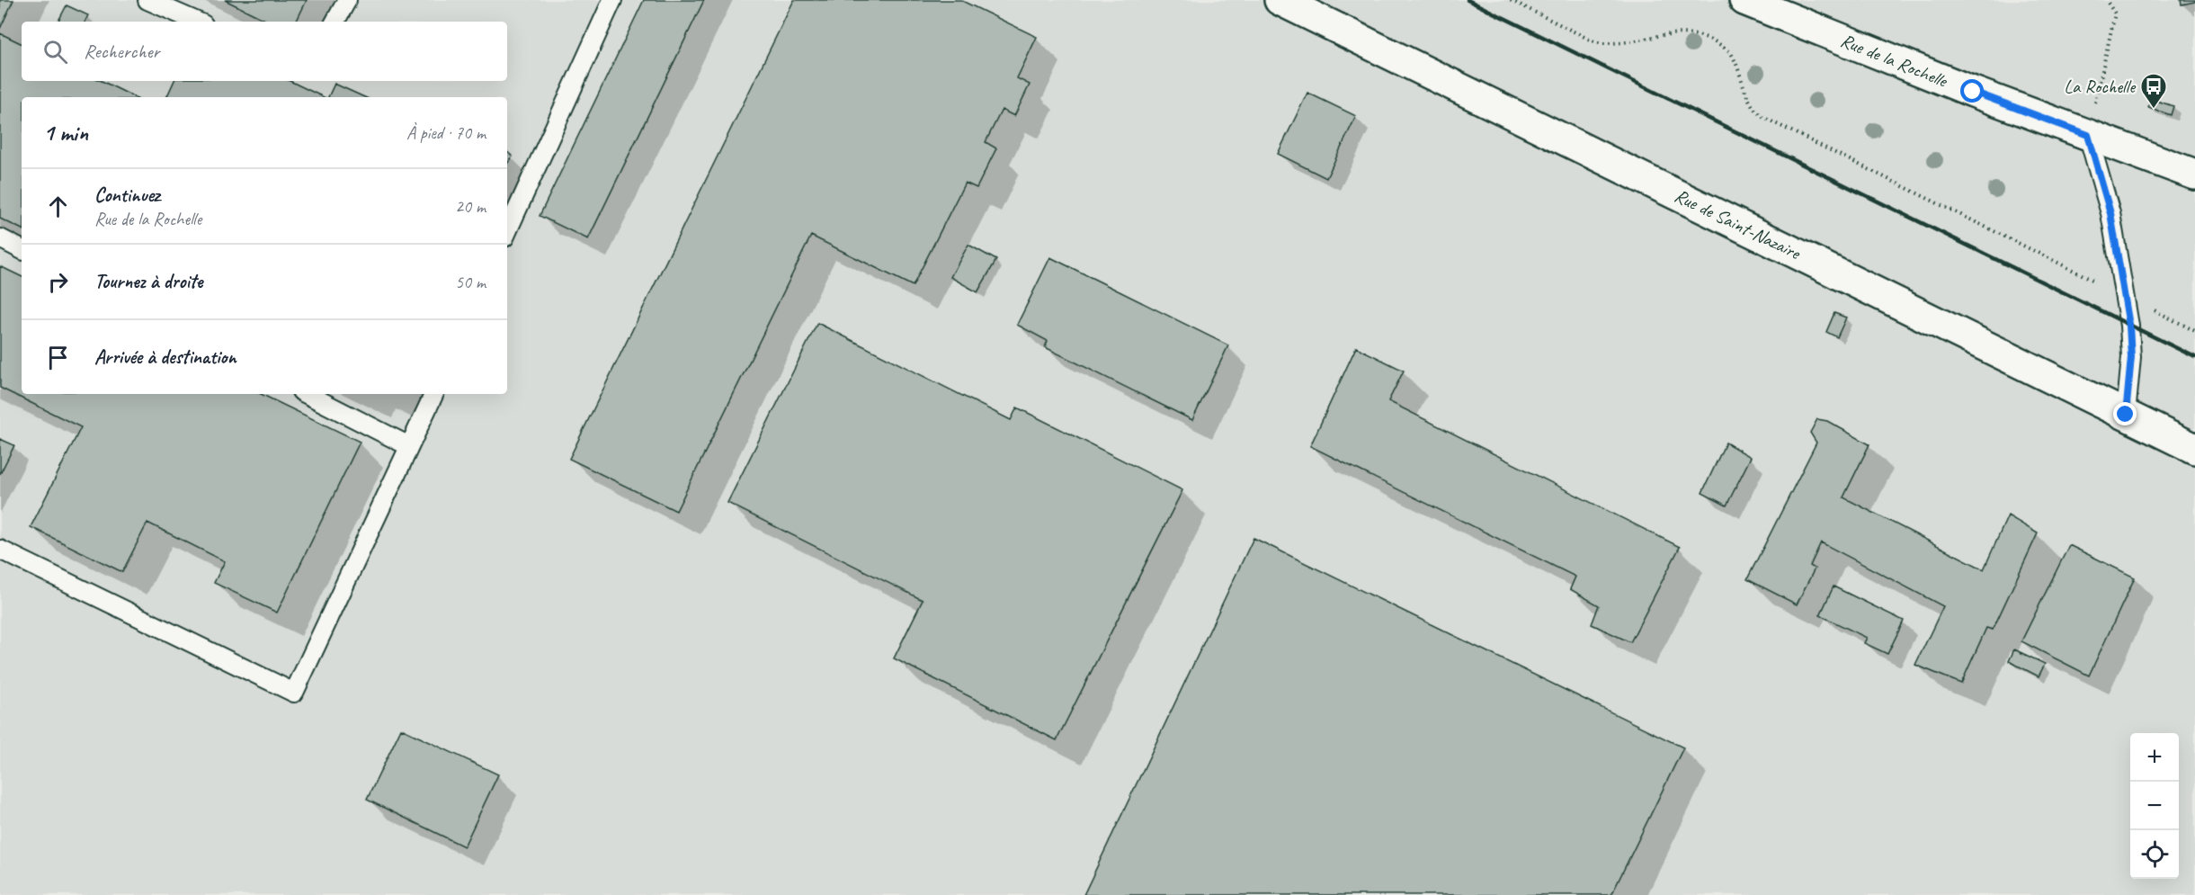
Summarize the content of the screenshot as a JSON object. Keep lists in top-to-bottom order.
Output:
{
  "streets": {
    "street": ["Rue de la Rochelle", "Rue de Saint-Nazaire"]
  },
  "places": {
    "bus stop": ["La Rochelle"]
  },
  "page": {
    "search": "Rechercher",
    "heading": ["1 min", "À pied · 70 m"],
    "list": [
      ["Continuez", "Rue de la Rochelle", "20 m"],
      ["Tournez à droite", "50 m"],
      "Arrivée à destination"
    ],
    "map_buttons": ["+", "−"]
  }
}
